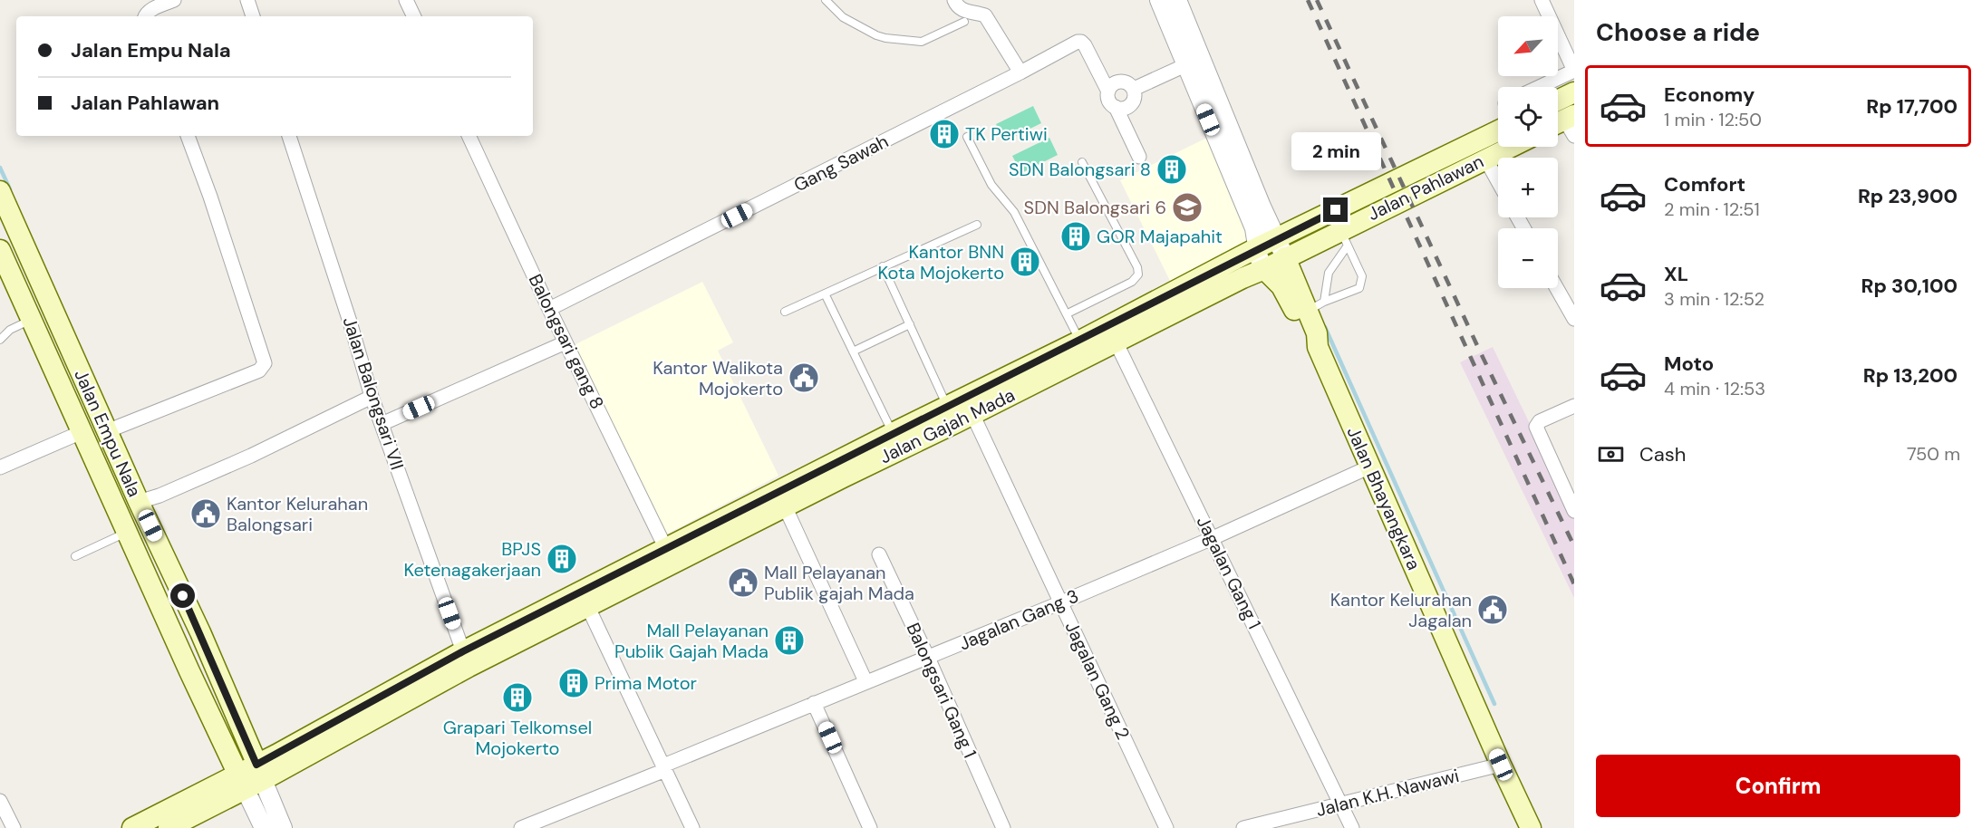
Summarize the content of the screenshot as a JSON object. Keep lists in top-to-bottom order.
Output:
{
  "streets": {
    "main road": [
      "Jalan Pahlawan",
      "Jalan Gajah Mada",
      "Jalan Empu Nala",
      "Jalan Bhayangkara"
    ],
    "street": [
      "Gang Sawah",
      "Balongsari gang 8",
      "Jalan Balongsari VII",
      "Jagalan Gang 1",
      "Jagalan Gang 3",
      "Jagalan Gang 2",
      "Balongsari Gang 1",
      "Jalan K.H. Nawawi"
    ]
  },
  "crossings": [
    ["Gang Sawah", "Balongsari gang 8"],
    ["Jalan Pahlawan", "Jalan Gajah Mada"],
    ["Jalan Pahlawan", "Jalan Bhayangkara"],
    ["Balongsari gang 8", "Jalan Gajah Mada"],
    ["Jalan Balongsari VII", "Jalan Gajah Mada"],
    ["Jalan Gajah Mada", "Jalan Empu Nala"],
    ["Jalan Gajah Mada", "Jalan Bhayangkara"],
    ["Jalan Gajah Mada", "Jagalan Gang 1"],
    ["Jalan Gajah Mada", "Jagalan Gang 2"],
    ["Jalan Bhayangkara", "Jagalan Gang 3"],
    ["Jalan Bhayangkara", "Jalan K.H. Nawawi"],
    ["Jagalan Gang 1", "Jagalan Gang 3"],
    ["Jagalan Gang 1", "Jalan K.H. Nawawi"],
    ["Jagalan Gang 3", "Jagalan Gang 2"],
    ["Jagalan Gang 3", "Balongsari Gang 1"]
  ],
  "places": {
    "building": [
      "TK Pertiwi",
      "SDN Balongsari 8",
      "GOR Majapahit",
      "Kantor BNN Kota Mojokerto",
      "BPJS Ketenagakerjaan",
      "Mall Pelayanan Publik Gajah Mada",
      "Prima Motor",
      "Grapari Telkomsel Mojokerto"
    ],
    "school or university": ["SDN Balongsari 6"],
    "public building": [
      "Kantor Walikota Mojokerto",
      "Kantor Kelurahan Balongsari",
      "Mall Pelayanan Publik gajah Mada",
      "Kantor Kelurahan Jagalan"
    ]
  },
  "north": "bottom left",
  "page": {
    "heading": "Choose a ride",
    "map_buttons": ["+", "−"],
    "banner": ["Jalan Empu Nala", "Jalan Pahlawan"],
    "list": [
      {
        "name": "Economy",
        "note": "1 min · 12:50",
        "value": "Rp 17,700"
      },
      {
        "name": "Comfort",
        "note": "2 min · 12:51",
        "value": "Rp 23,900"
      },
      {
        "name": "XL",
        "note": "3 min · 12:52",
        "value": "Rp 30,100"
      },
      {
        "name": "Moto",
        "note": "4 min · 12:53",
        "value": "Rp 13,200"
      }
    ],
    "bubble": "2 min",
    "pay": ["Cash", "750 m"],
    "buttons": "Confirm"
  }
}
